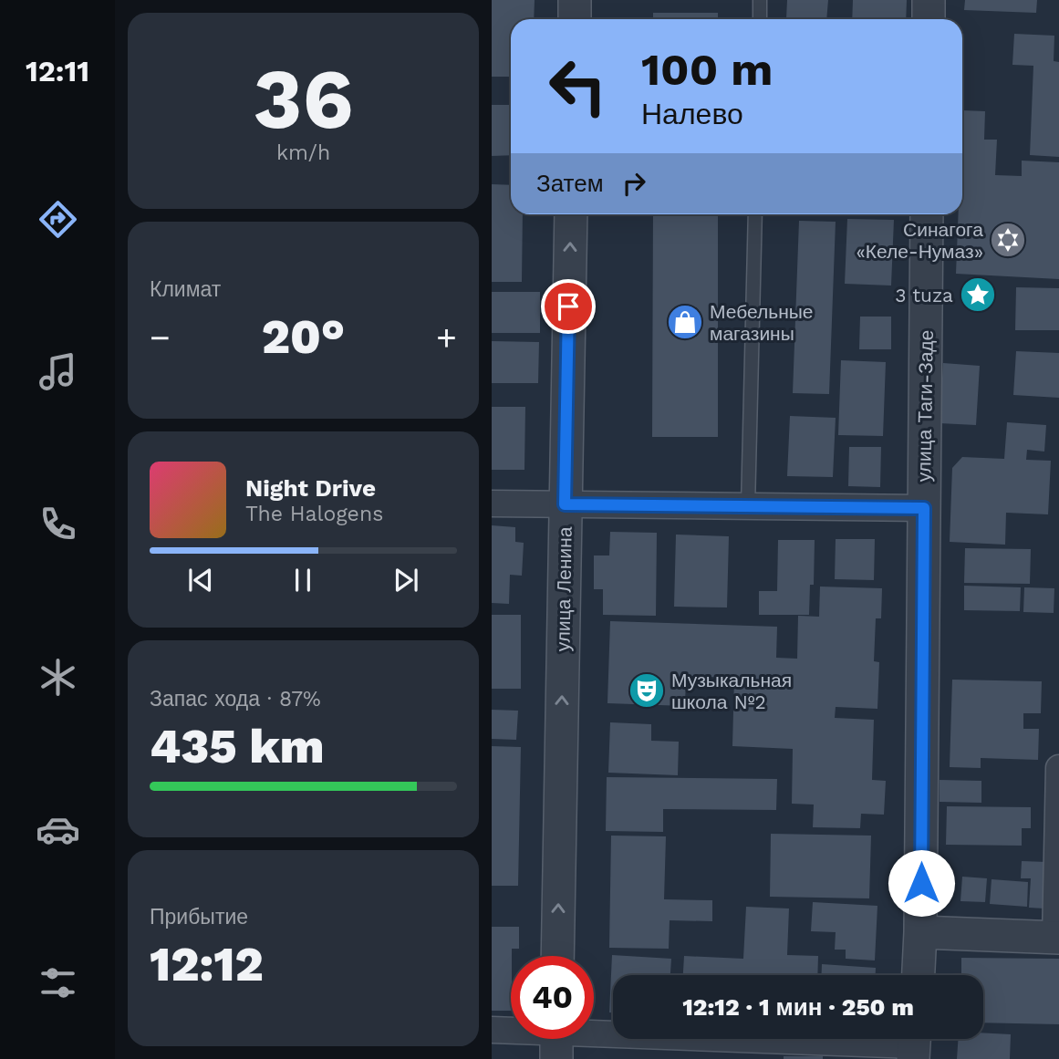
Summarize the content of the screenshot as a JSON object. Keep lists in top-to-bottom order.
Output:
{
  "streets": {
    "street": ["улица Таги-Заде", "улица Ленина"]
  },
  "one_way": ["улица Ленина"],
  "places": {
    "synagogue": ["Синагога «Келе-Нумаз»"],
    "place": ["3 tuza"],
    "shop": ["Мебельные магазины"],
    "theatre": ["Музыкальная школа №2"]
  },
  "page": {
    "tabs": "12:11",
    "tile": [
      ["36", "km/h"],
      "Климат",
      ["Запас хода · 87%", "435 km"],
      ["Прибытие", "12:12"]
    ],
    "turn": ["100 m", "Налево"],
    "then": "Затем",
    "heat": ["−", "20°", "+"],
    "song": ["Night Drive", "The Halogens"],
    "limit": "40",
    "trip": "12:12 · 1 мин · 250 m"
  }
}
